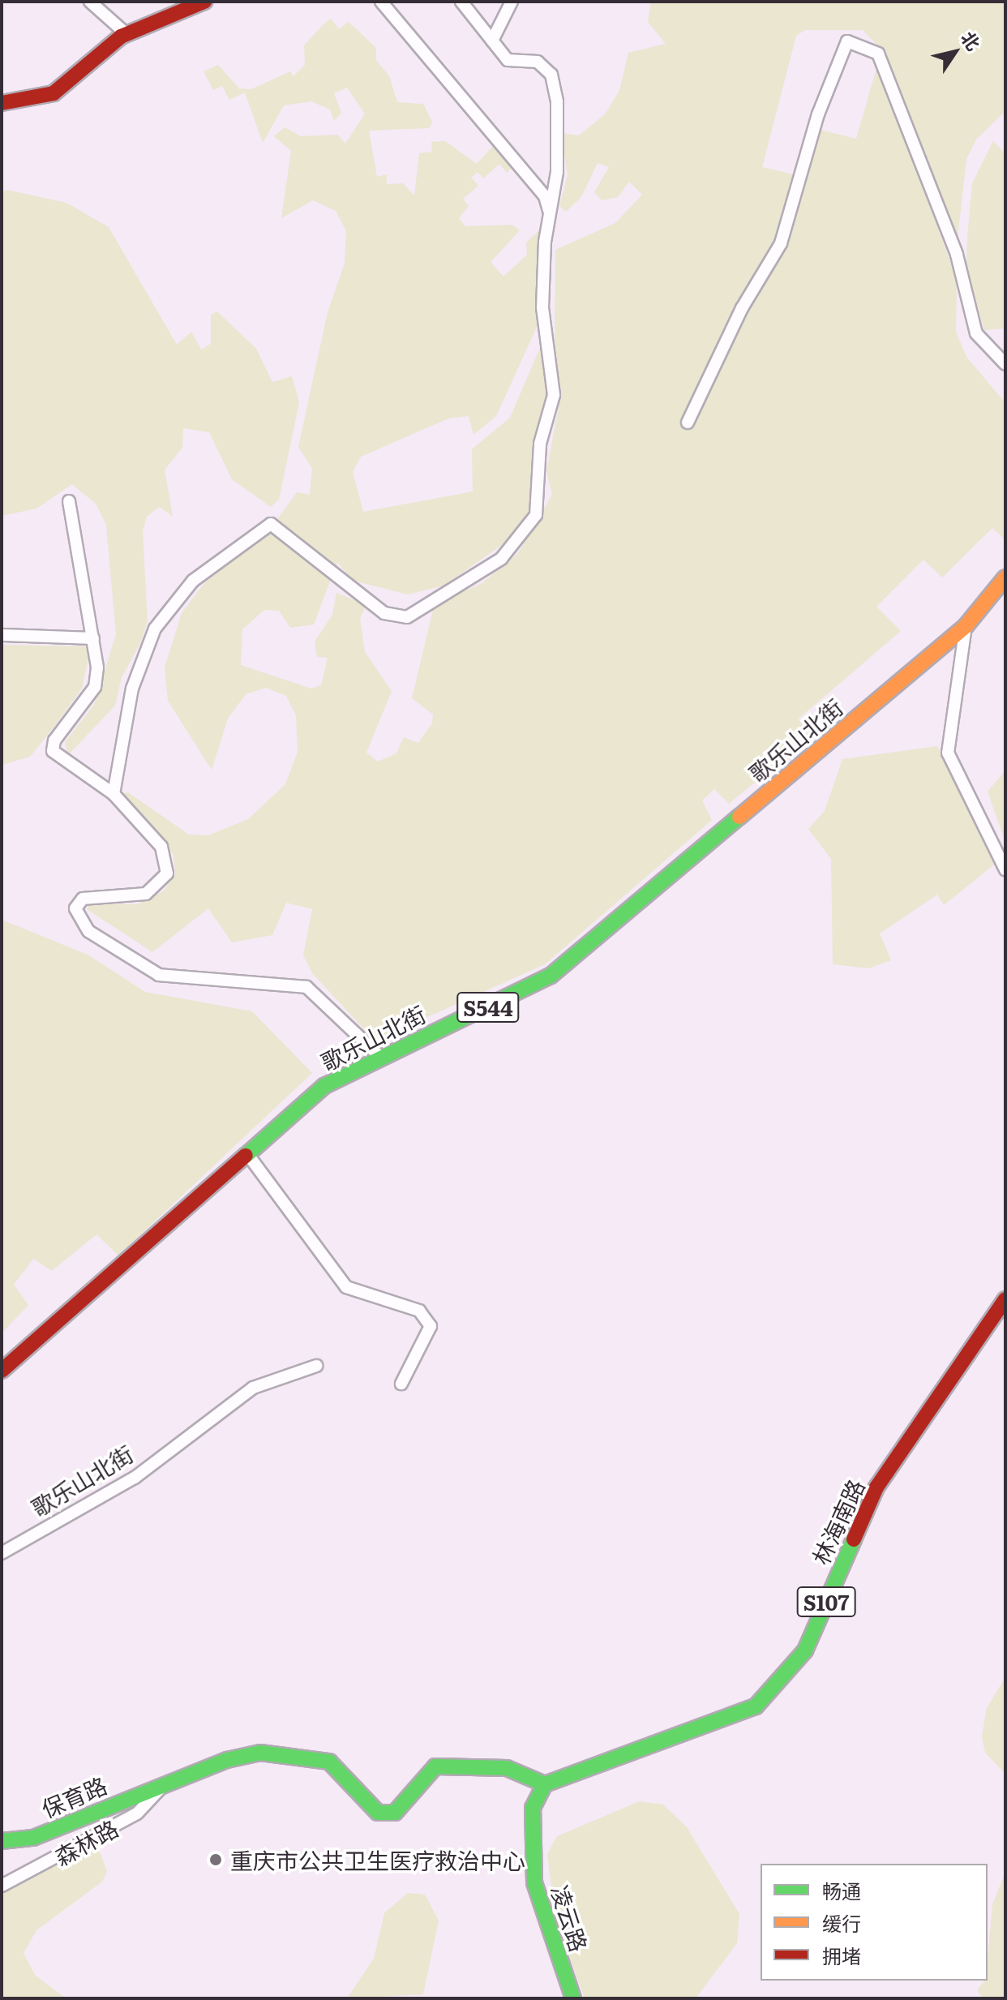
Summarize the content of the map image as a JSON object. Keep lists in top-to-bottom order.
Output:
{
  "streets": {
    "main road": [
      "歌乐山北街",
      "S544",
      "林海南路",
      "S107",
      "保育路",
      "凌云路"
    ],
    "street": ["森林路"]
  },
  "crossings": [
    ["歌乐山北街", "S544"],
    ["林海南路", "凌云路"],
    ["保育路", "森林路"]
  ],
  "places": ["重庆市公共卫生医疗救治中心"],
  "legend": ["畅通", "缓行", "拥堵"],
  "north": "top right"
}
